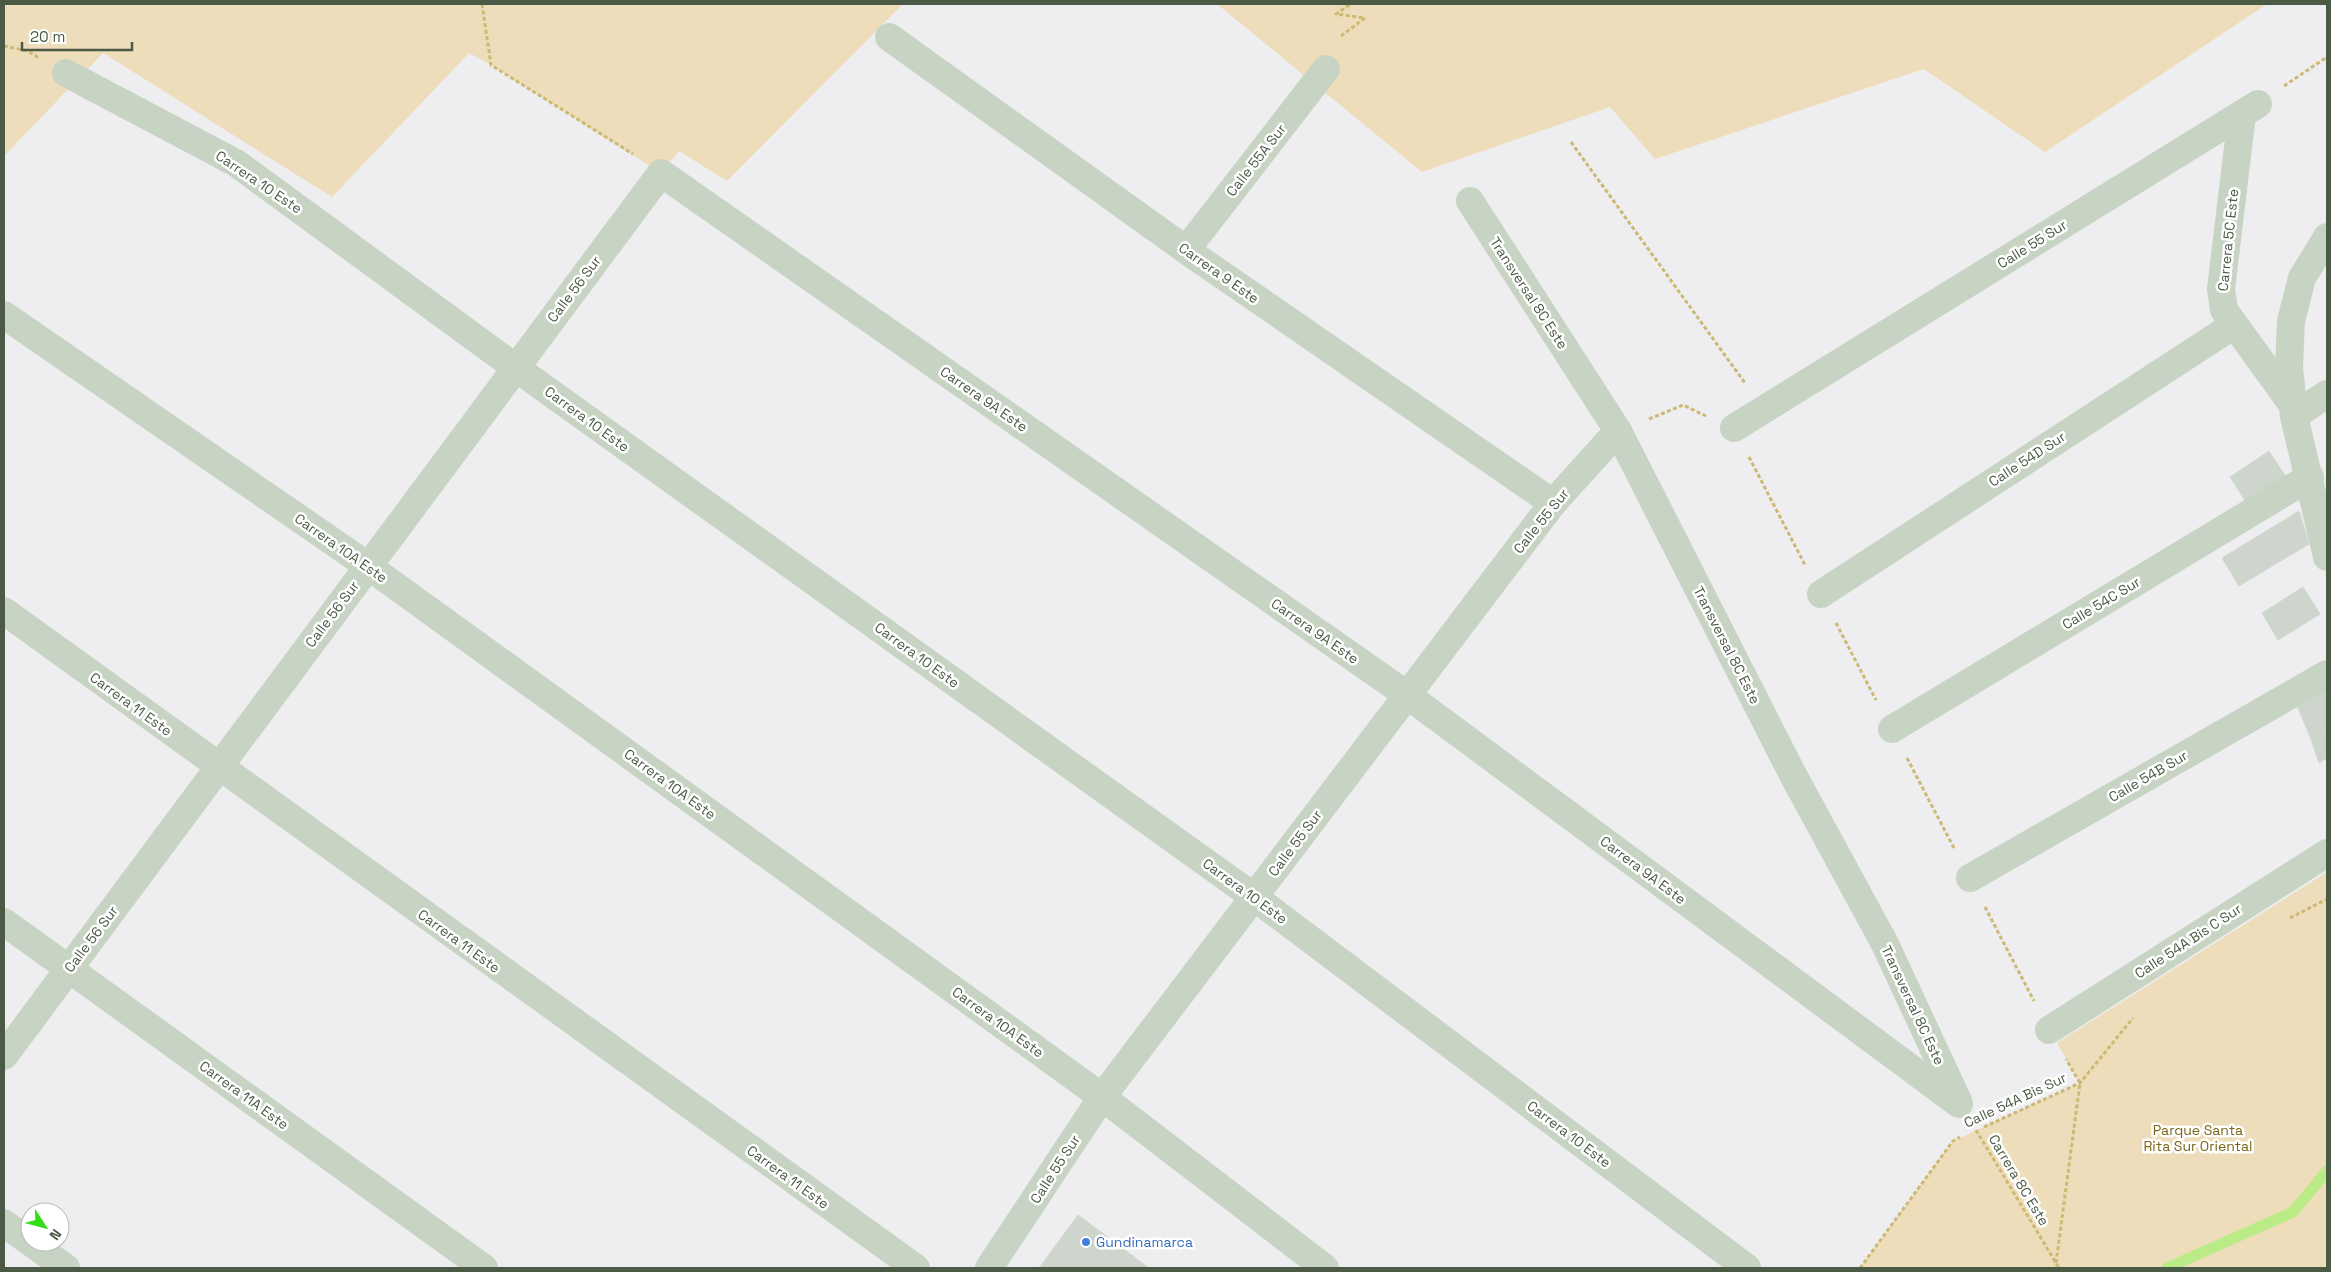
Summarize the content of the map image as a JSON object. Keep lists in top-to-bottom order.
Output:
{
  "streets": {
    "street": [
      "Calle 55A Sur",
      "Carrera 10 Este",
      "Carrera 5C Este",
      "Calle 55 Sur",
      "Carrera 9 Este",
      "Calle 56 Sur",
      "Transversal 8C Este",
      "Carrera 9A Este",
      "Calle 54D Sur",
      "Carrera 10A Este",
      "Calle 54C Sur",
      "Carrera 11 Este",
      "Calle 54B Sur",
      "Calle 54A Bis C Sur",
      "Carrera 11A Este"
    ],
    "path": ["Calle 54A Bis Sur", "Carrera 8C Este"]
  },
  "crossings": [
    ["Calle 55A Sur", "Carrera 9 Este"],
    ["Carrera 10 Este", "Calle 55 Sur"],
    ["Carrera 10 Este", "Calle 56 Sur"],
    ["Carrera 5C Este", "Calle 55 Sur"],
    ["Carrera 5C Este", "Calle 54D Sur"],
    ["Carrera 5C Este", "Calle 54C Sur"],
    ["Calle 55 Sur", "Carrera 9 Este"],
    ["Calle 55 Sur", "Transversal 8C Este"],
    ["Calle 55 Sur", "Carrera 9A Este"],
    ["Calle 55 Sur", "Carrera 10A Este"],
    ["Calle 56 Sur", "Carrera 9A Este"],
    ["Calle 56 Sur", "Carrera 10A Este"],
    ["Calle 56 Sur", "Carrera 11 Este"],
    ["Calle 56 Sur", "Carrera 11A Este"],
    ["Transversal 8C Este", "Carrera 9A Este"],
    ["Transversal 8C Este", "Carrera 8C Este"],
    ["Carrera 9A Este", "Carrera 8C Este"],
    ["Calle 54A Bis Sur", "Carrera 8C Este"]
  ],
  "parks": ["Parque Santa Rita Sur Oriental"],
  "places": ["Gundinamarca"],
  "scale_bar": "20 m",
  "north": "bottom right"
}
